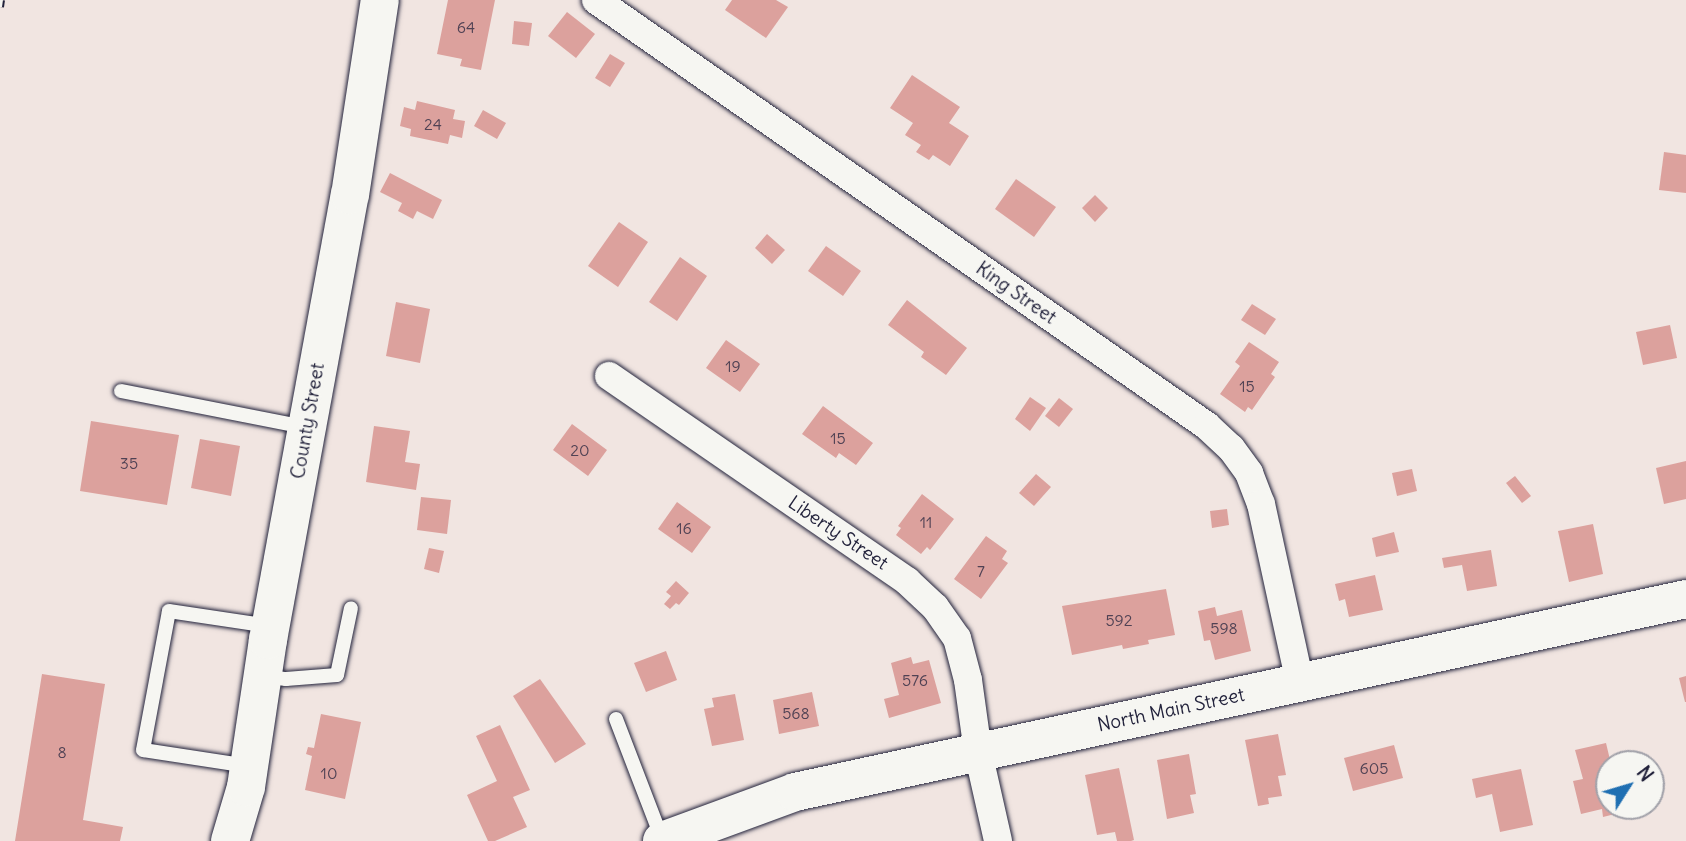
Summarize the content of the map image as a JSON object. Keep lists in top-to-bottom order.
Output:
{
  "streets": {
    "street": [
      "King Street",
      "County Street",
      "Liberty Street",
      "North Main Street"
    ]
  },
  "crossings": [
    ["King Street", "North Main Street"],
    ["Liberty Street", "North Main Street"]
  ],
  "house_numbers": [
    "64",
    "24",
    "19",
    "15",
    "15",
    "20",
    "35",
    "11",
    "16",
    "7",
    "592",
    "598",
    "576",
    "568",
    "8",
    "605",
    "10"
  ],
  "north": "top right"
}
